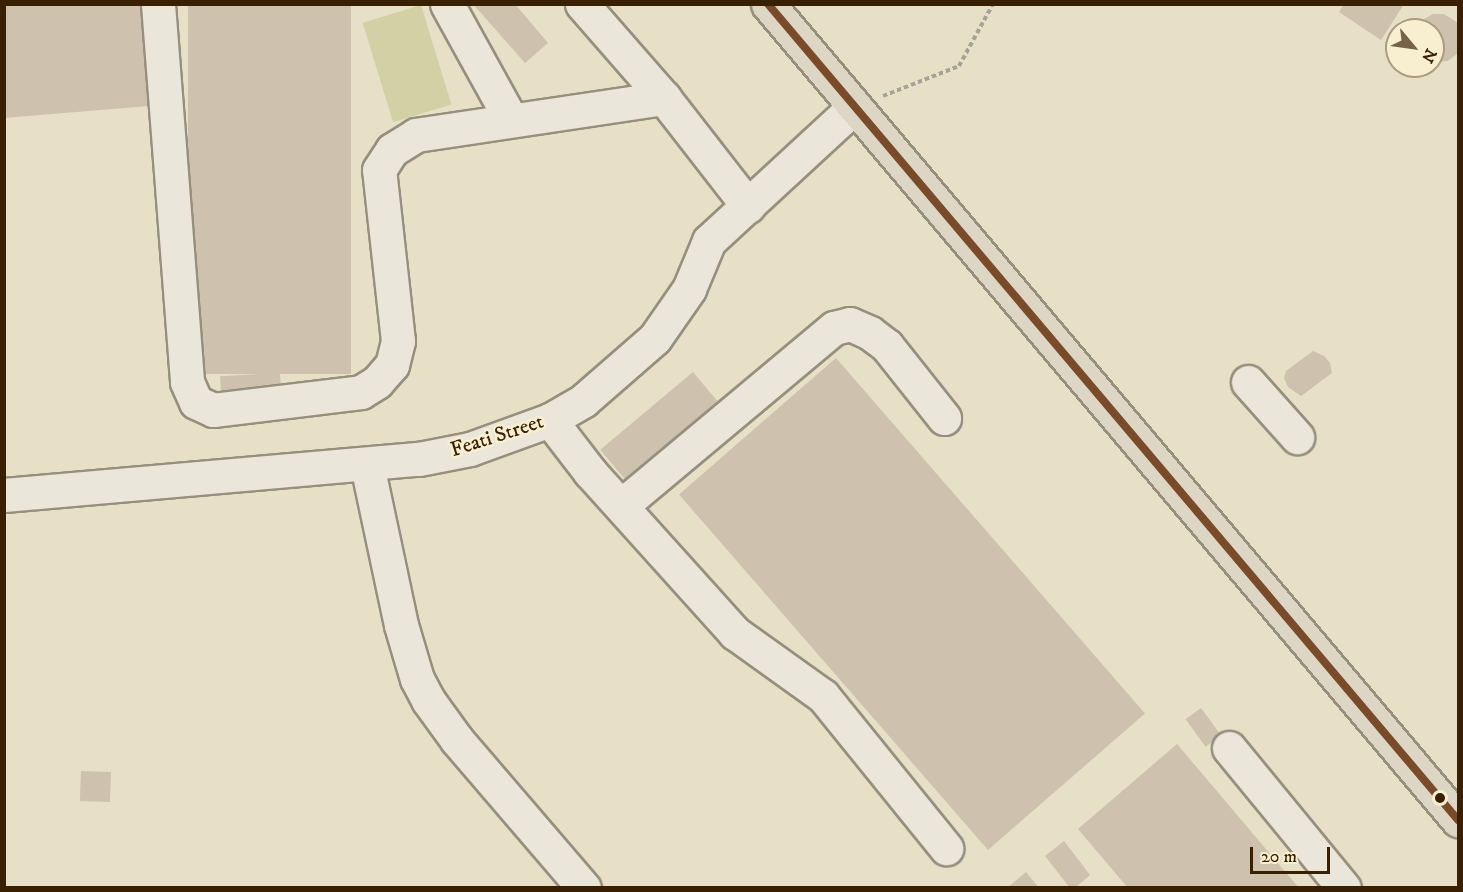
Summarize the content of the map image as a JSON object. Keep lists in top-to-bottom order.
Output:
{
  "streets": {
    "street": ["Feati Street"]
  },
  "scale_bar": "20 m",
  "north": "bottom right"
}
